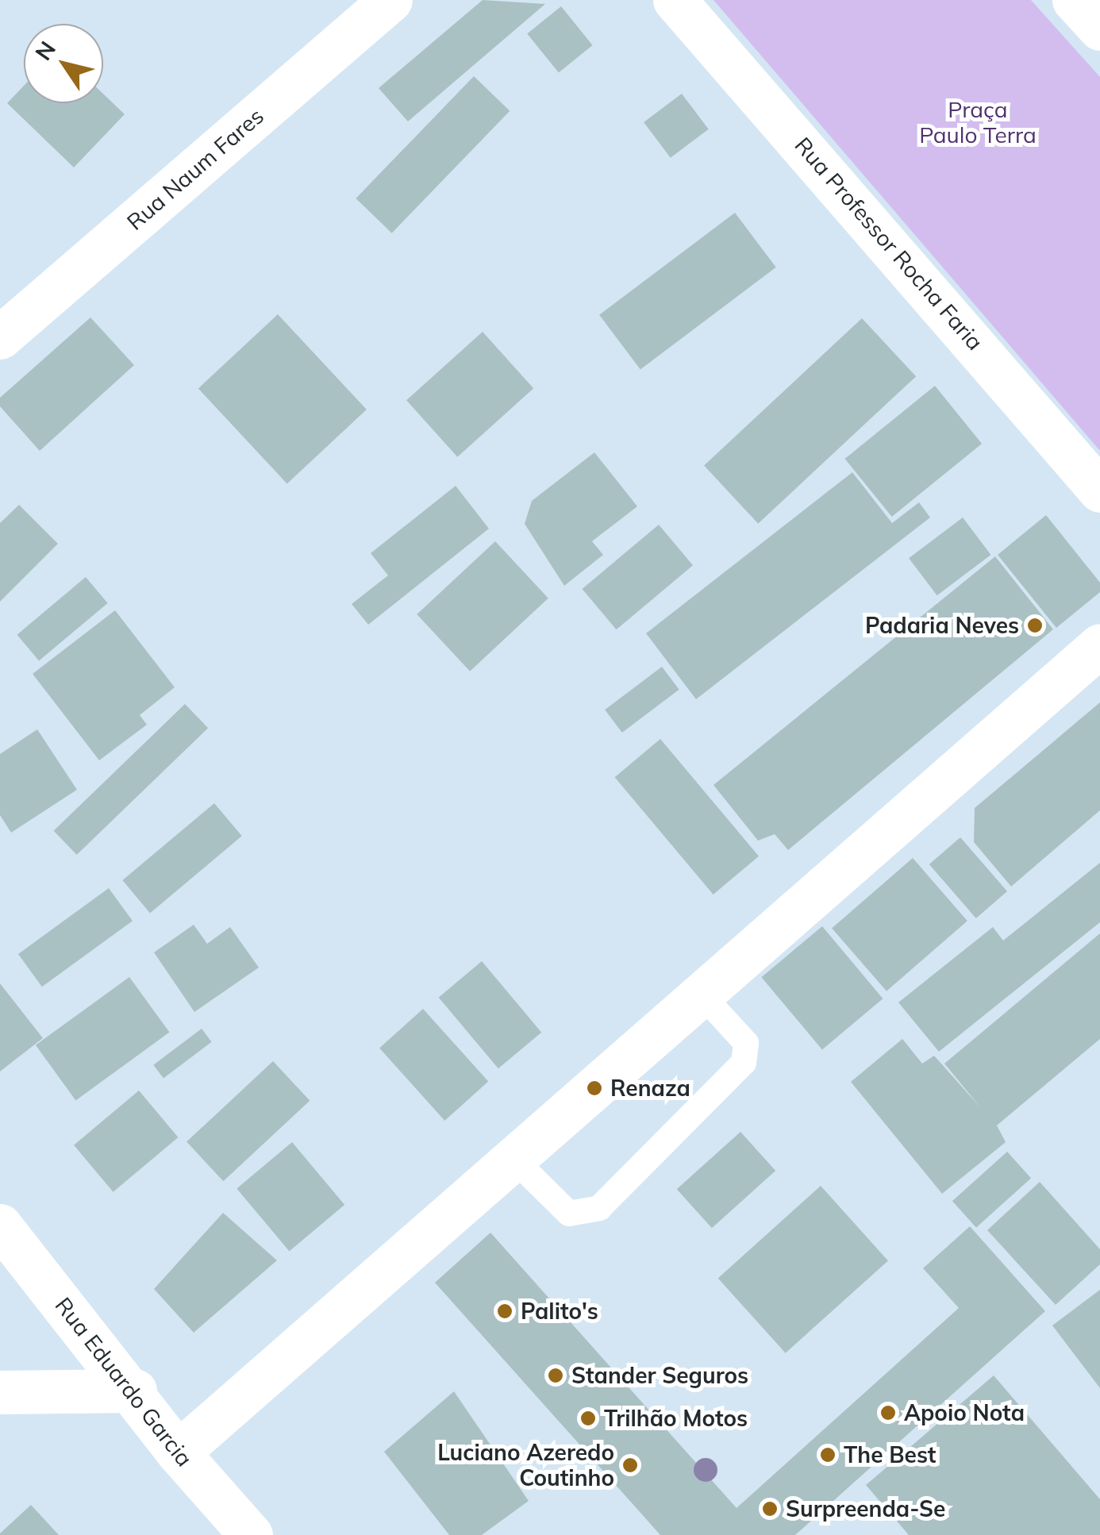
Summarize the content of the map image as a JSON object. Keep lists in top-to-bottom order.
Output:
{
  "streets": {
    "main road": ["Rua Naum Fares", "Rua Professor Rocha Faria", "Rua Eduardo Garcia"]
  },
  "parks": ["Praça Paulo Terra"],
  "places": [
    "Padaria Neves",
    "Renaza",
    "Palito's",
    "Stander Seguros",
    "Apoio Nota",
    "Trilhão Motos",
    "The Best",
    "Luciano Azeredo Coutinho",
    "Surpreenda-Se"
  ],
  "north": "top left"
}
